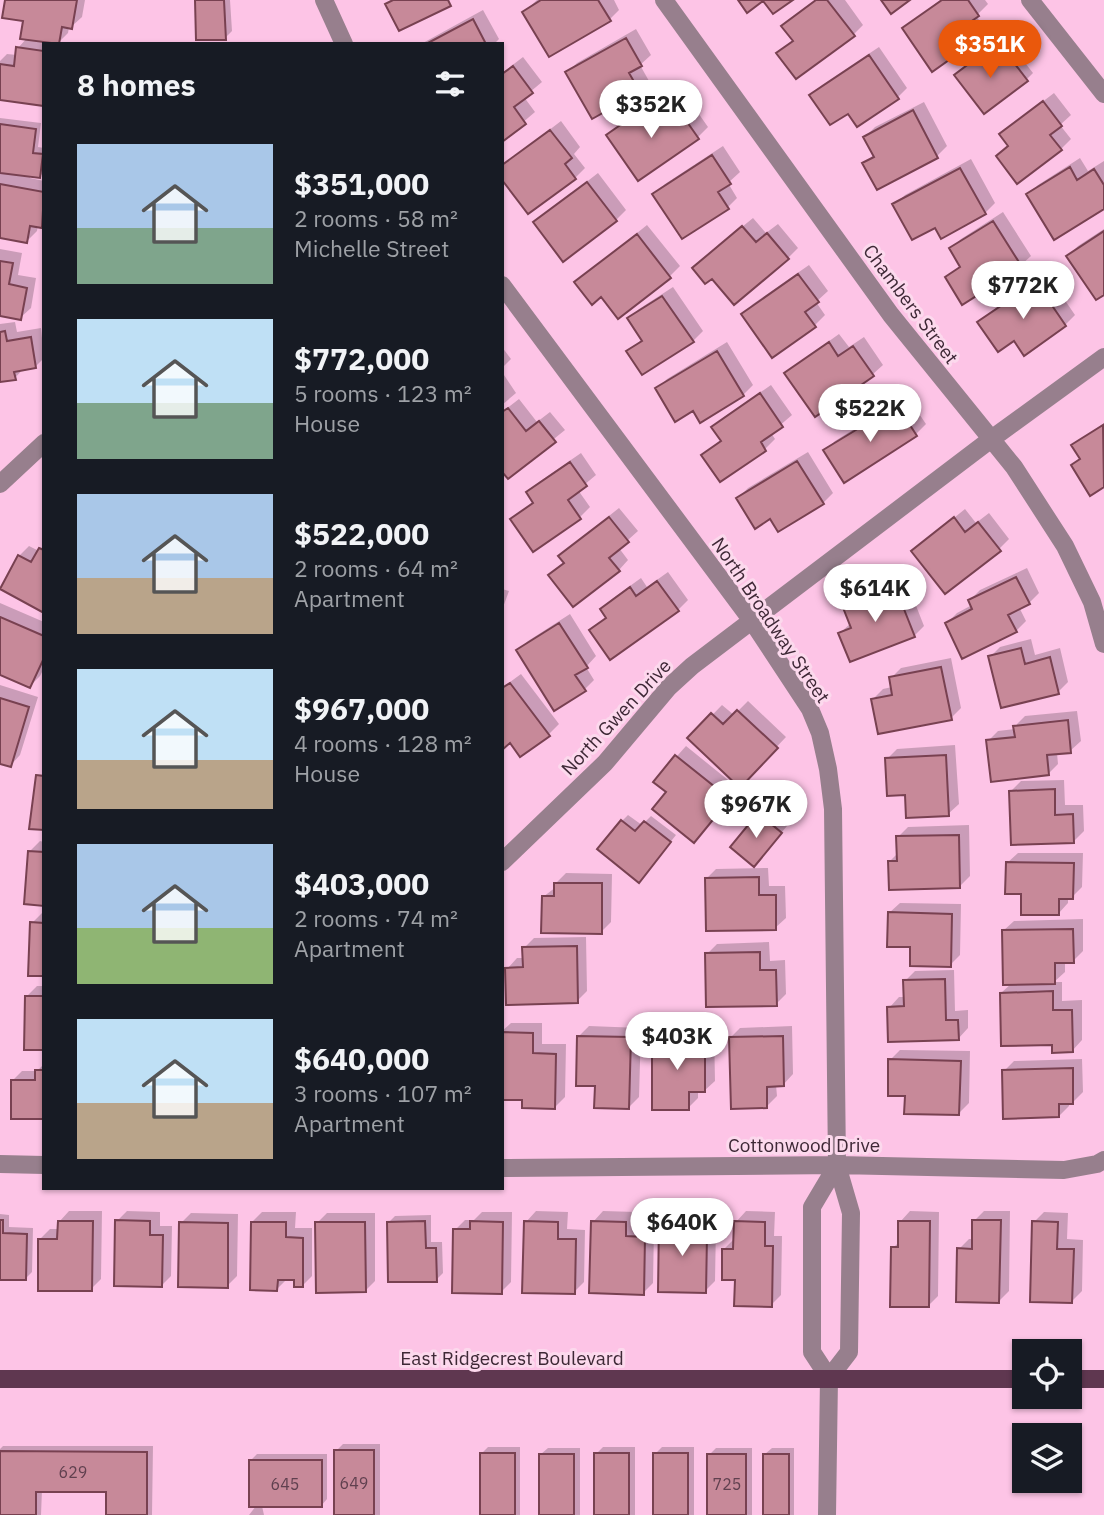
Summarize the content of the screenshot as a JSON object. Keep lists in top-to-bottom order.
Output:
{
  "streets": {
    "main road": ["East Ridgecrest Boulevard"],
    "street": [
      "Chambers Street",
      "North Broadway Street",
      "North Gwen Drive",
      "Cottonwood Drive"
    ]
  },
  "crossings": [
    ["Chambers Street", "North Gwen Drive"],
    ["North Broadway Street", "North Gwen Drive"],
    ["North Broadway Street", "Cottonwood Drive"],
    ["North Broadway Street", "East Ridgecrest Boulevard"]
  ],
  "house_numbers": [
    "629",
    "649",
    "645",
    "725"
  ],
  "page": {
    "price": [
      "$351K",
      "$352K",
      "$772K",
      "$522K",
      "$614K",
      "$967K",
      "$403K",
      "$640K"
    ],
    "heading": "8 homes",
    "list": [
      {
        "name": "$351,000",
        "note": "2 rooms · 58 m² · Michelle Street"
      },
      {
        "name": "$772,000",
        "note": "5 rooms · 123 m² · House"
      },
      {
        "name": "$522,000",
        "note": "2 rooms · 64 m² · Apartment"
      },
      {
        "name": "$967,000",
        "note": "4 rooms · 128 m² · House"
      },
      {
        "name": "$403,000",
        "note": "2 rooms · 74 m² · Apartment"
      },
      {
        "name": "$640,000",
        "note": "3 rooms · 107 m² · Apartment"
      }
    ]
  }
}
